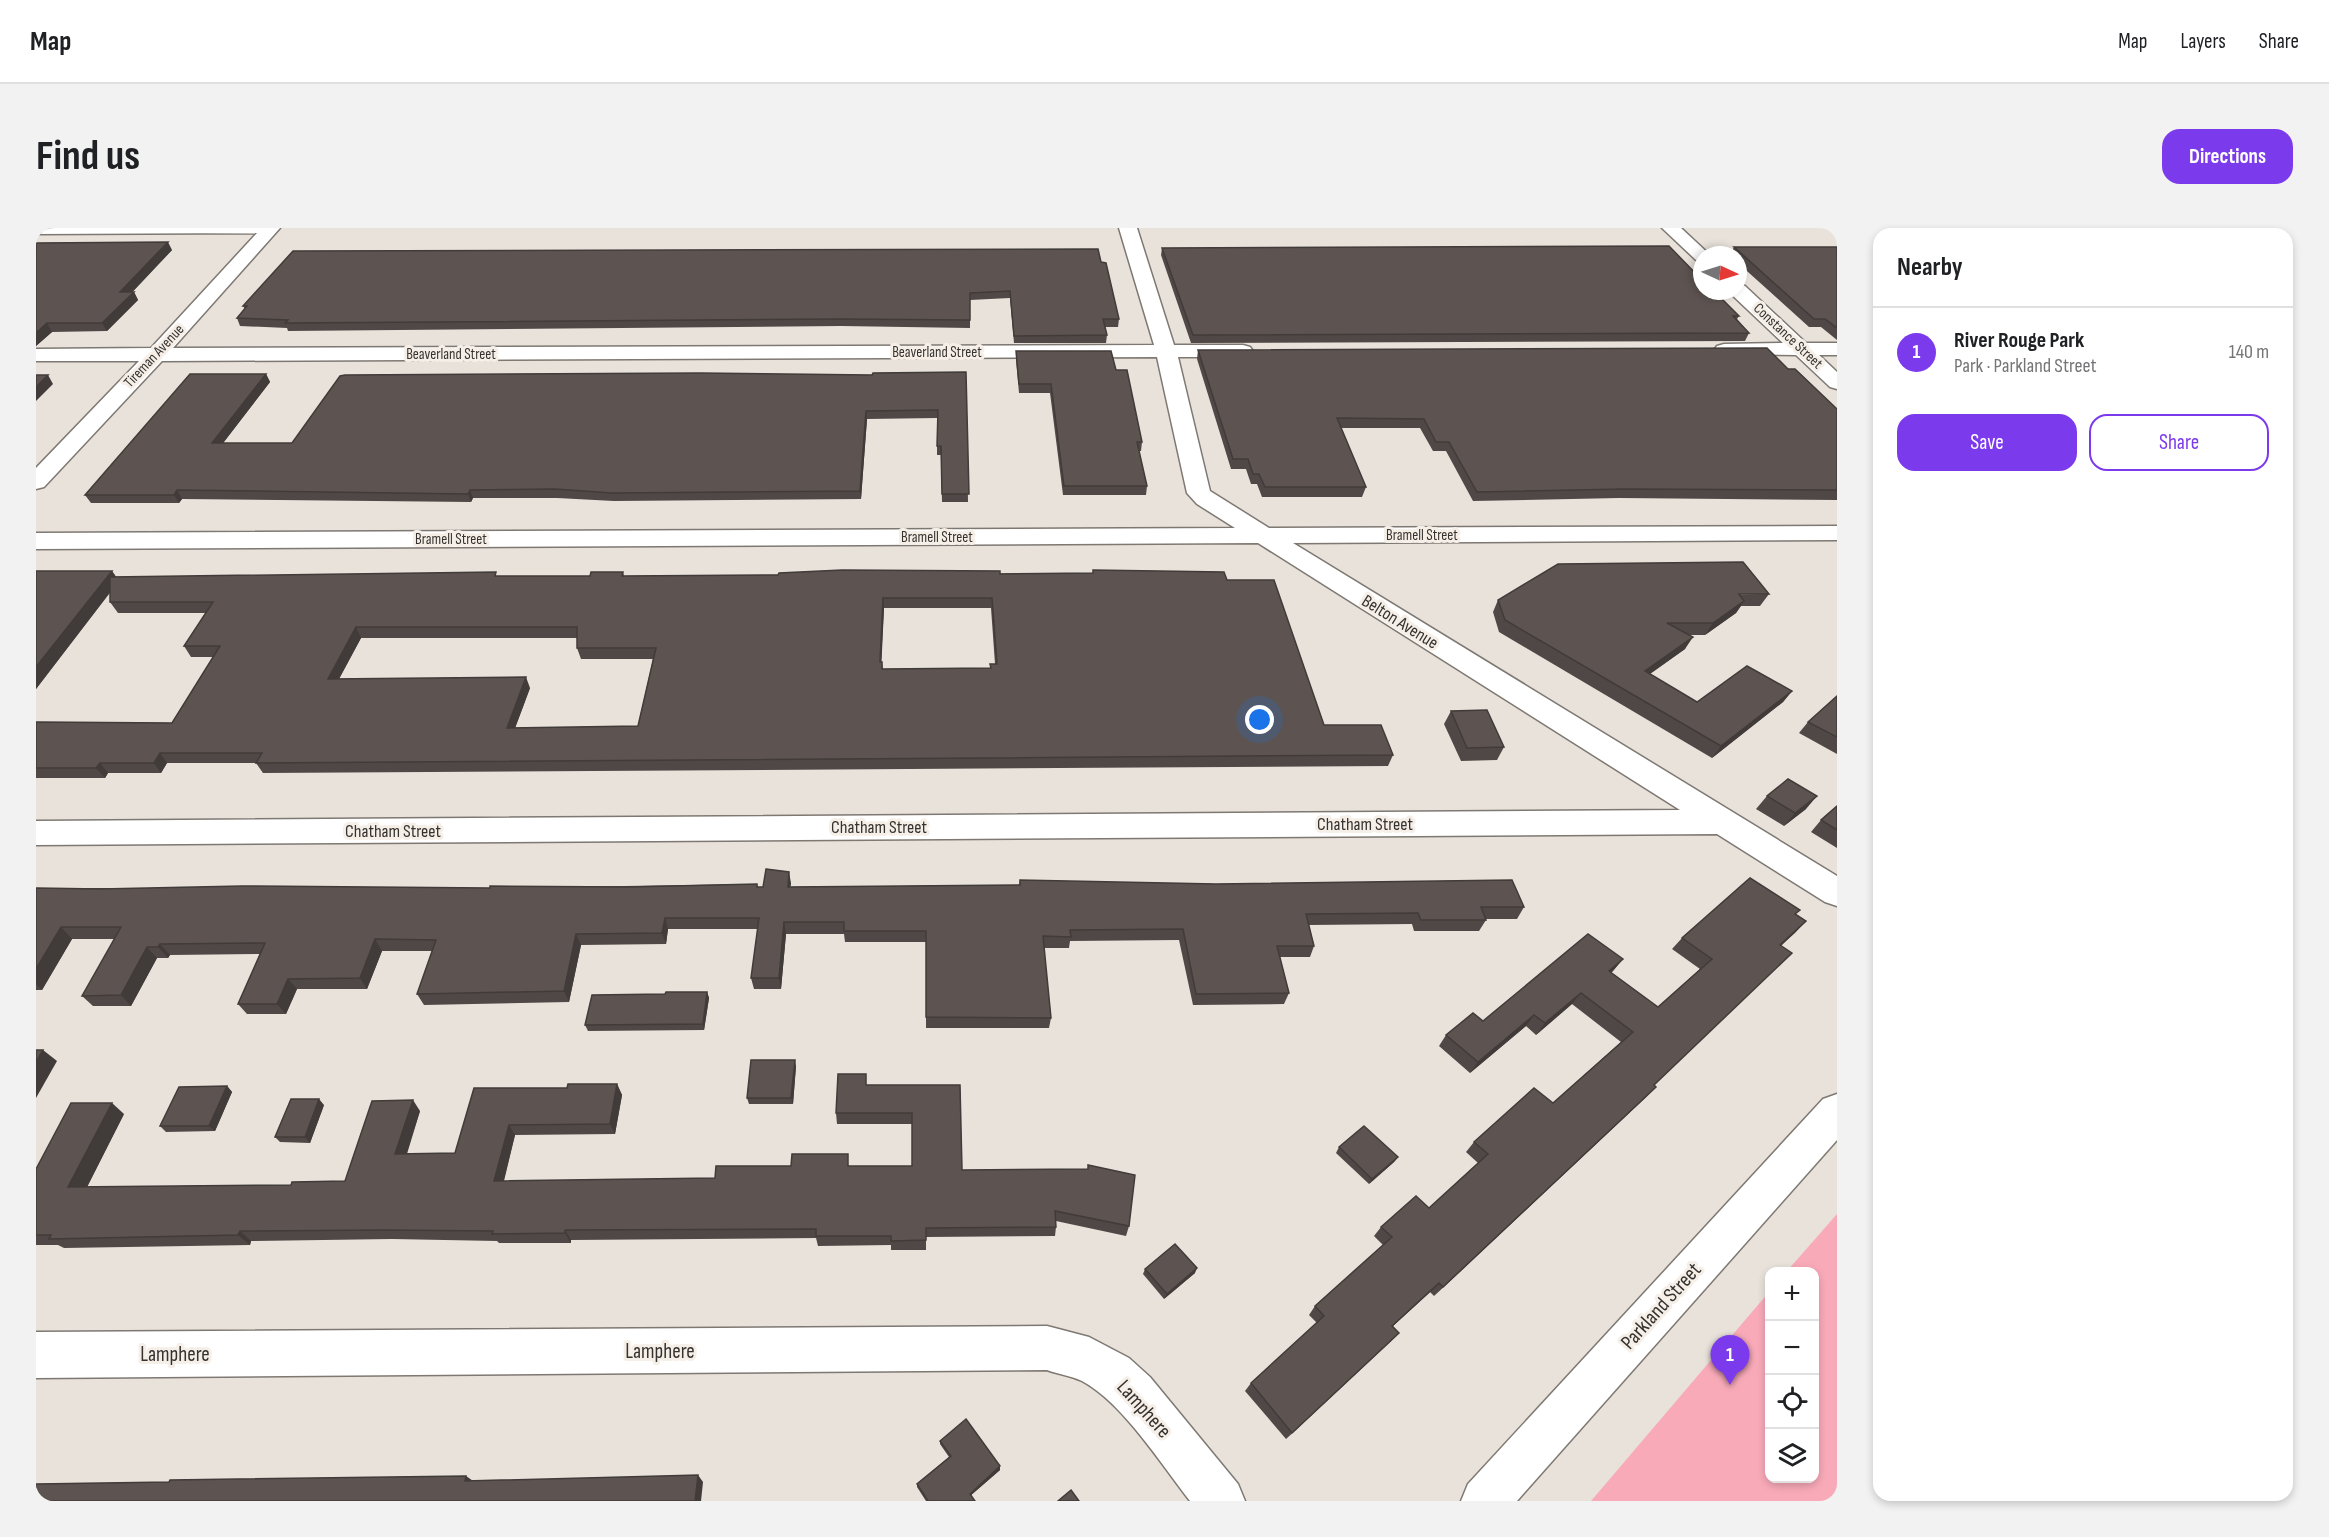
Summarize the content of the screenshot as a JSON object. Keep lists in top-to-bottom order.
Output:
{
  "streets": {
    "street": [
      "Constance Street",
      "Beaverland Street",
      "Tireman Avenue",
      "Bramell Street",
      "Belton Avenue",
      "Chatham Street",
      "Parkland Street",
      "Lamphere"
    ]
  },
  "crossings": [
    ["Beaverland Street", "Tireman Avenue"],
    ["Beaverland Street", "Belton Avenue"],
    ["Bramell Street", "Belton Avenue"],
    ["Belton Avenue", "Chatham Street"]
  ],
  "north": "right",
  "page": {
    "header": "Map",
    "nav": ["Map", "Layers", "Share"],
    "buttons": [
      "Directions",
      ["Save", "Share"]
    ],
    "title": "Find us",
    "heading": "Nearby",
    "list": [
      {
        "mark": "1",
        "name": "River Rouge Park",
        "note": "Park · Parkland Street",
        "value": "140 m"
      }
    ],
    "map_buttons": ["+", "−"],
    "pins": "1"
  }
}
